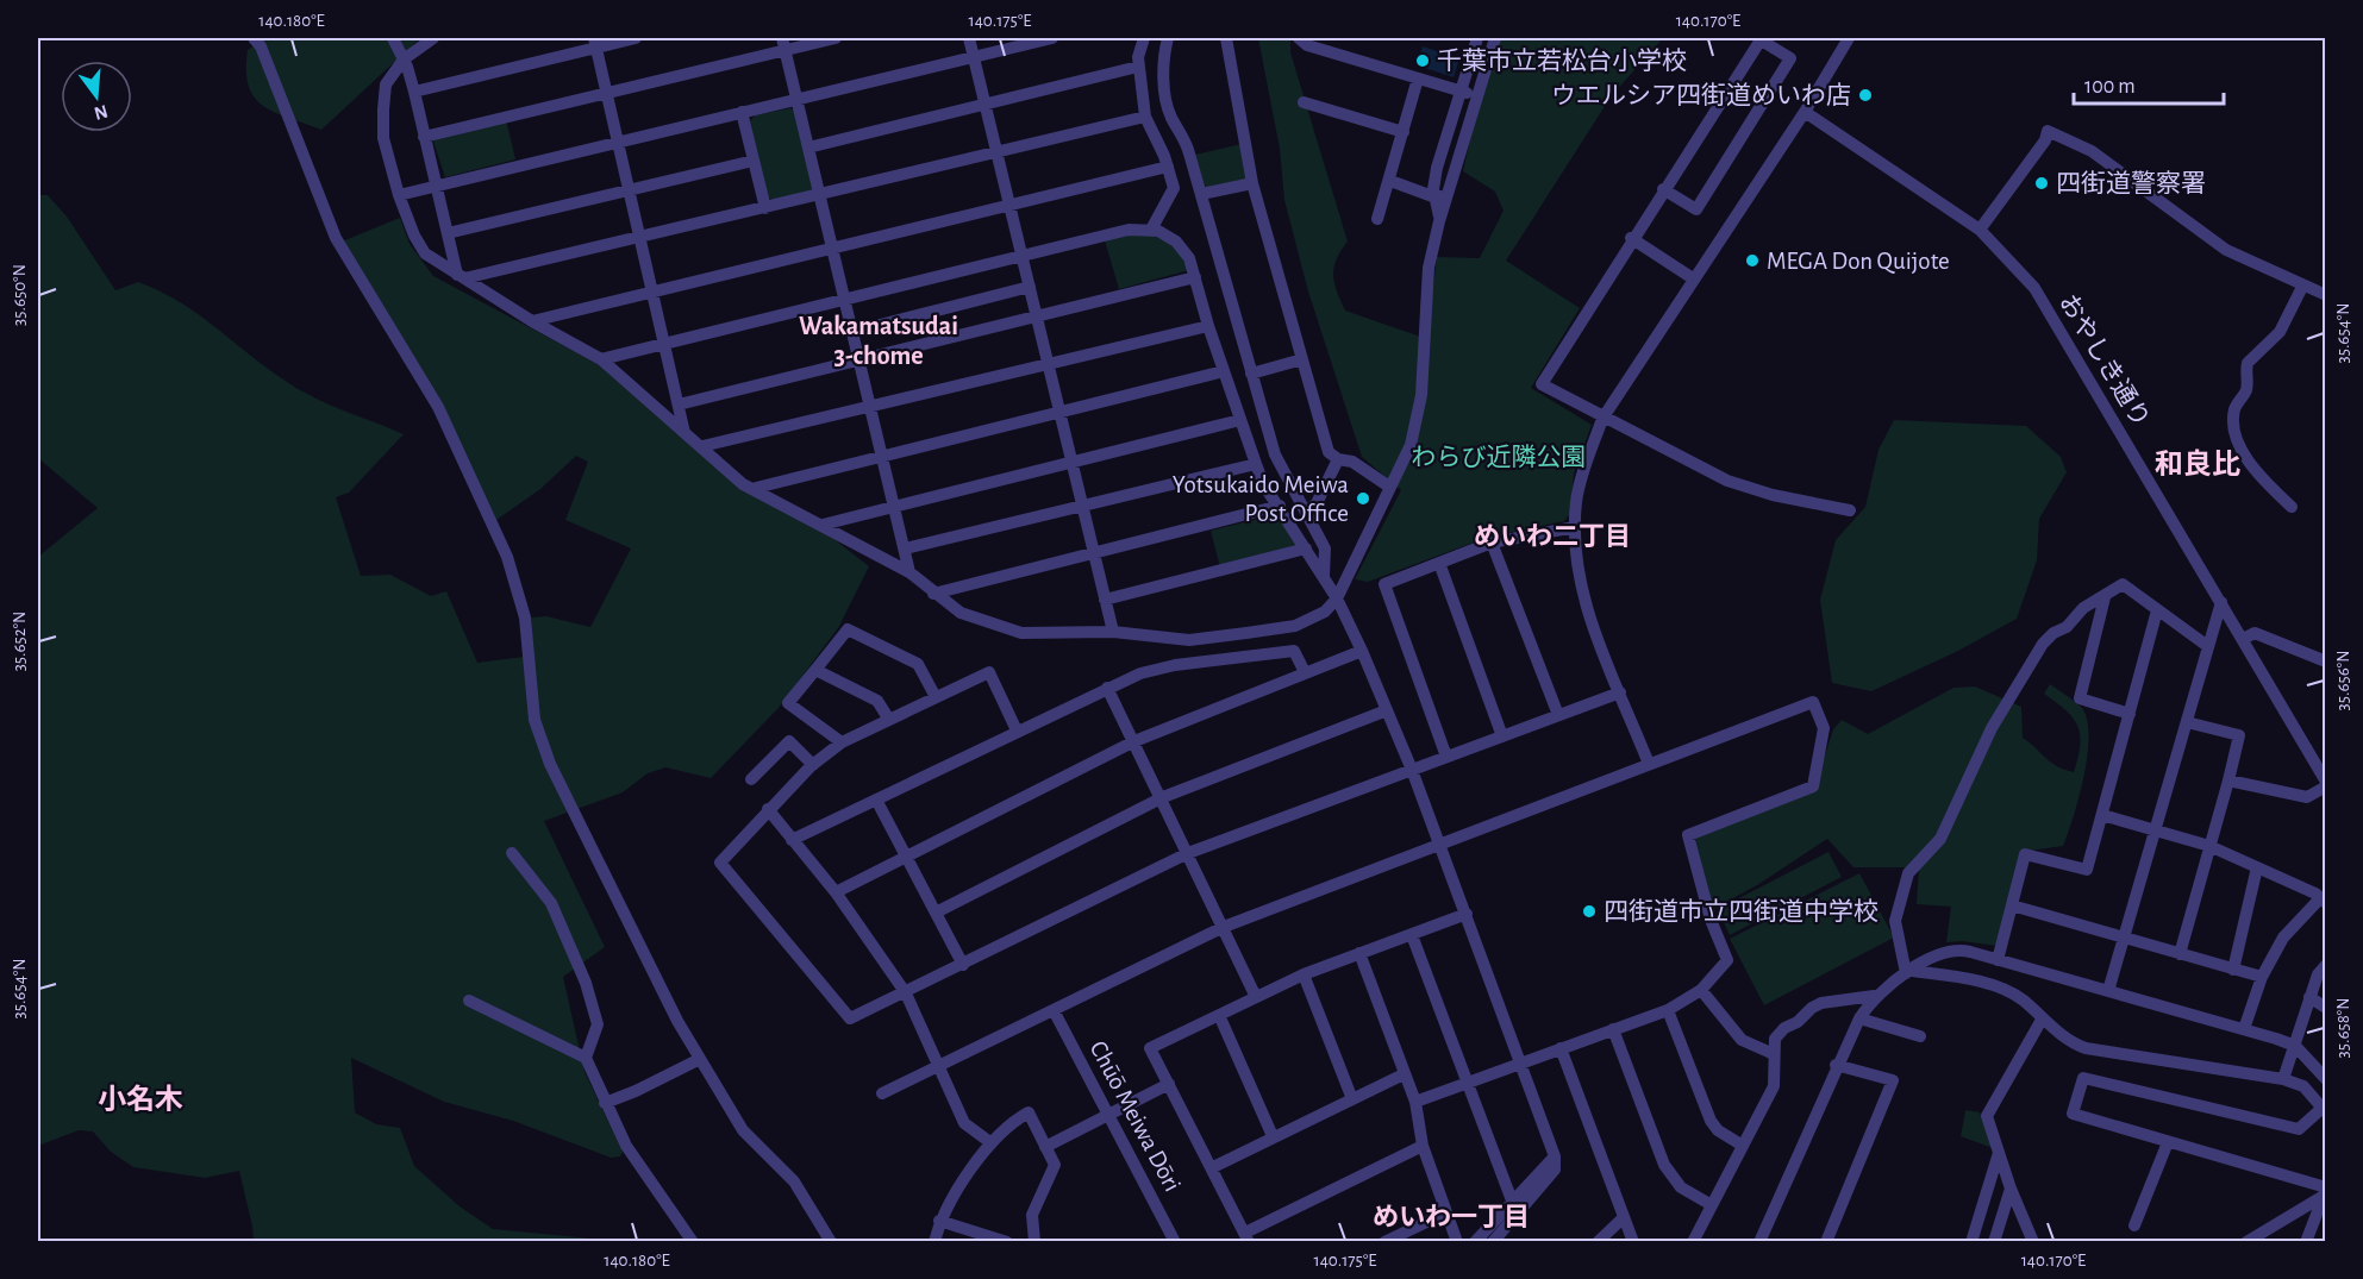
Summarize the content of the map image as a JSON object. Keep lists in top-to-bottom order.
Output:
{
  "streets": {
    "street": ["おやしき通り", "Chūō Meiwa Dōri"]
  },
  "districts": [
    "Wakamatsudai 3-chome",
    "和良比",
    "めいわ二丁目",
    "小名木",
    "めいわ一丁目"
  ],
  "parks": ["わらび近隣公園"],
  "places": [
    "千葉市立若松台小学校",
    "ウエルシア四街道めいわ店",
    "四街道警察署",
    "MEGA Don Quijote",
    "Yotsukaido Meiwa Post Office",
    "四街道市立四街道中学校"
  ],
  "scale_bar": "100 m",
  "north": "bottom",
  "coordinates": [
    "140.180°E",
    "140.175°E",
    "140.170°E",
    "35.650°N",
    "35.654°N",
    "35.652°N",
    "35.656°N",
    "35.658°N"
  ]
}
